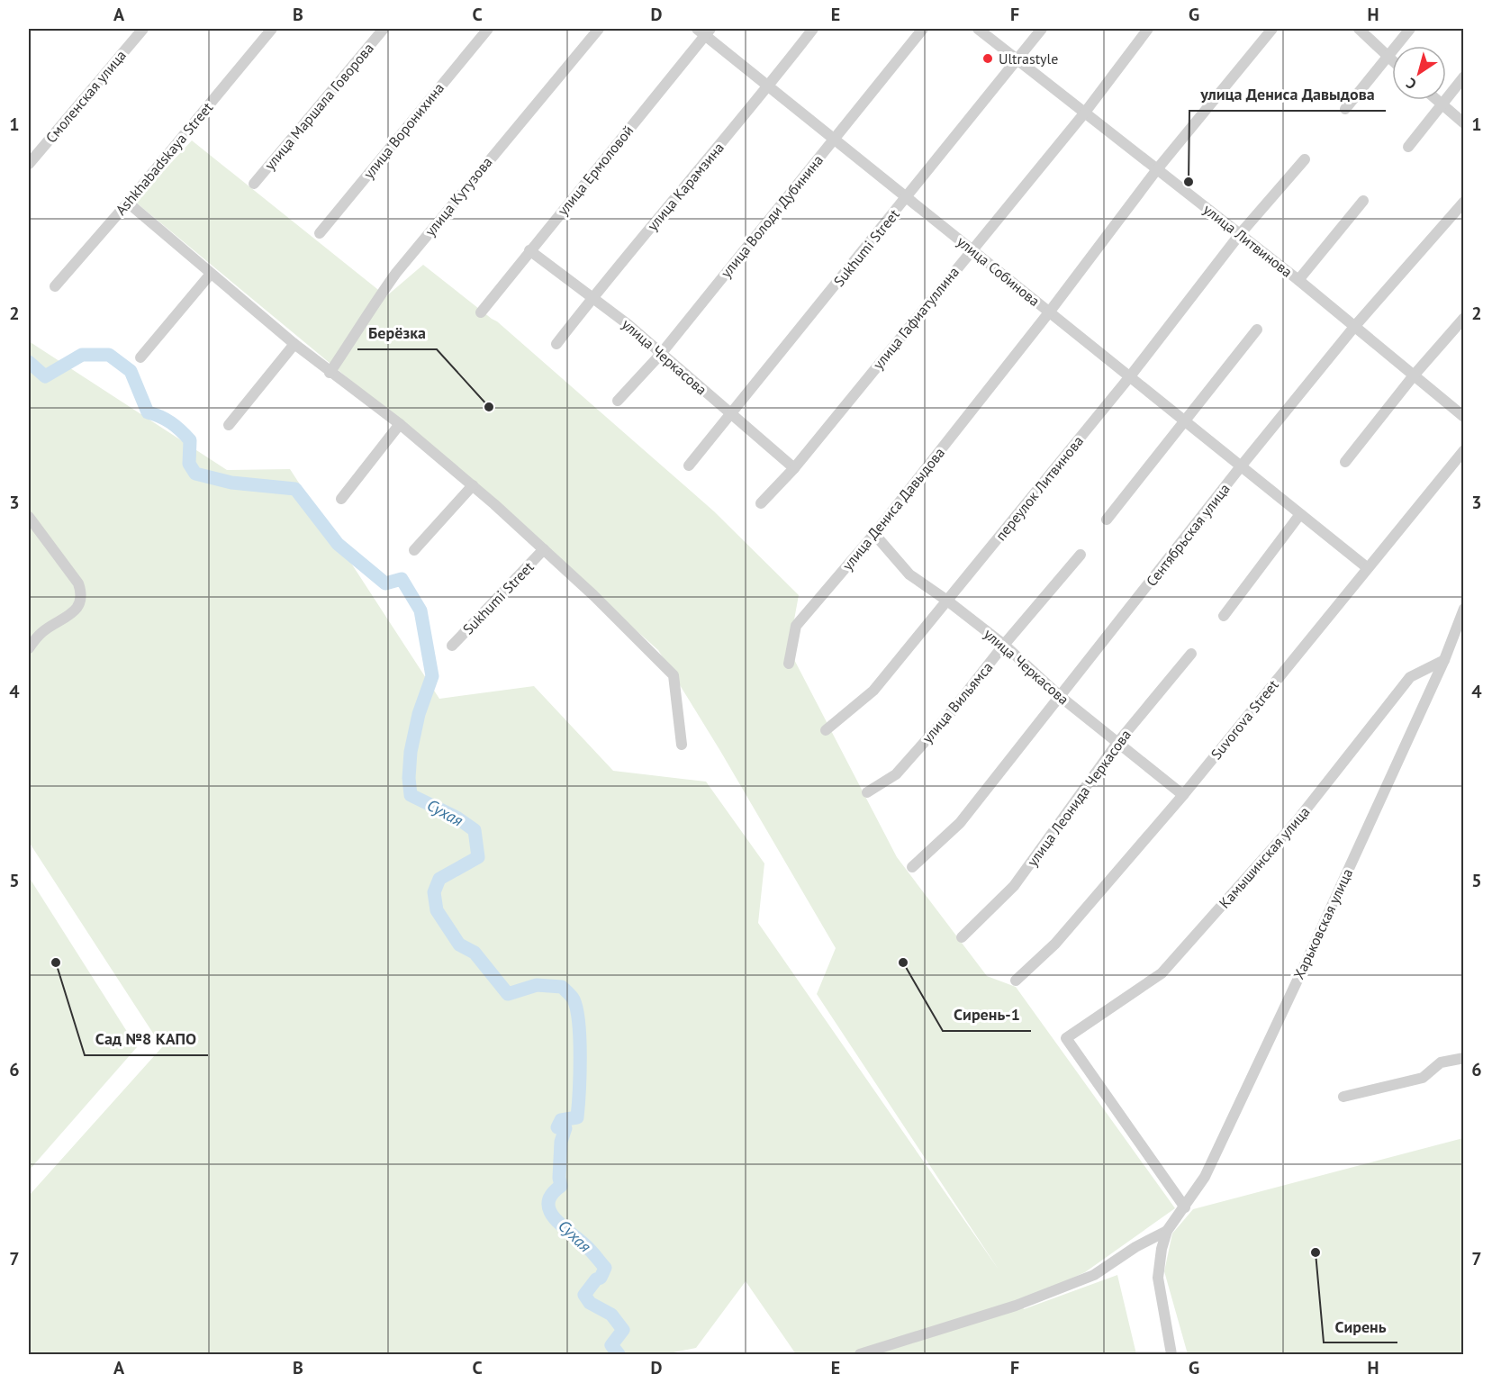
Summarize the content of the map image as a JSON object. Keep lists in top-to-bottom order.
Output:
{
  "streets": {
    "street": [
      "Смоленская улица",
      "улица Маршала Говорова",
      "улица Воронихина",
      "Ashkhabadskaya Street",
      "улица Ермоловой",
      "улица Карамзина",
      "улица Кутузова",
      "улица Володи Дубинина",
      "улица Литвинова",
      "Sukhumi Street",
      "улица Собинова",
      "улица Гафиатуллина",
      "улица Черкасова",
      "переулок Литвинова",
      "улица Дениса Давыдова",
      "Сентябрьская улица",
      "улица Вильямса",
      "Suvorova Street",
      "улица Леонида Черкасова",
      "Камышинская улица",
      "Харьковская улица"
    ]
  },
  "crossings": [
    ["улица Ермоловой", "улица Собинова"],
    ["улица Ермоловой", "улица Черкасова"],
    ["улица Карамзина", "улица Собинова"],
    ["улица Карамзина", "улица Черкасова"],
    ["улица Володи Дубинина", "улица Собинова"],
    ["улица Володи Дубинина", "улица Черкасова"],
    ["улица Литвинова", "Sukhumi Street"],
    ["улица Литвинова", "улица Гафиатуллина"],
    ["улица Литвинова", "переулок Литвинова"],
    ["улица Литвинова", "улица Дениса Давыдова"],
    ["улица Литвинова", "Сентябрьская улица"],
    ["Sukhumi Street", "улица Собинова"],
    ["Sukhumi Street", "улица Черкасова"],
    ["улица Собинова", "улица Гафиатуллина"],
    ["улица Собинова", "переулок Литвинова"],
    ["улица Собинова", "улица Дениса Давыдова"],
    ["улица Собинова", "Сентябрьская улица"],
    ["улица Собинова", "Suvorova Street"],
    ["улица Гафиатуллина", "улица Черкасова"],
    ["улица Черкасова", "переулок Литвинова"],
    ["улица Черкасова", "улица Дениса Давыдова"],
    ["улица Черкасова", "Сентябрьская улица"],
    ["улица Черкасова", "улица Вильямса"],
    ["улица Черкасова", "Suvorova Street"],
    ["улица Черкасова", "улица Леонида Черкасова"],
    ["Камышинская улица", "Харьковская улица"]
  ],
  "water": ["Сухая"],
  "places": [
    "Ultrastyle",
    "улица Дениса Давыдова",
    "Берёзка",
    "Сад №8 КАПО",
    "Сирень-1",
    "Сирень"
  ],
  "north": "bottom left",
  "grid": {
    "columns": [
      "A",
      "B",
      "C",
      "D",
      "E",
      "F",
      "G",
      "H"
    ],
    "rows": [
      "1",
      "2",
      "3",
      "4",
      "5",
      "6",
      "7"
    ]
  }
}
